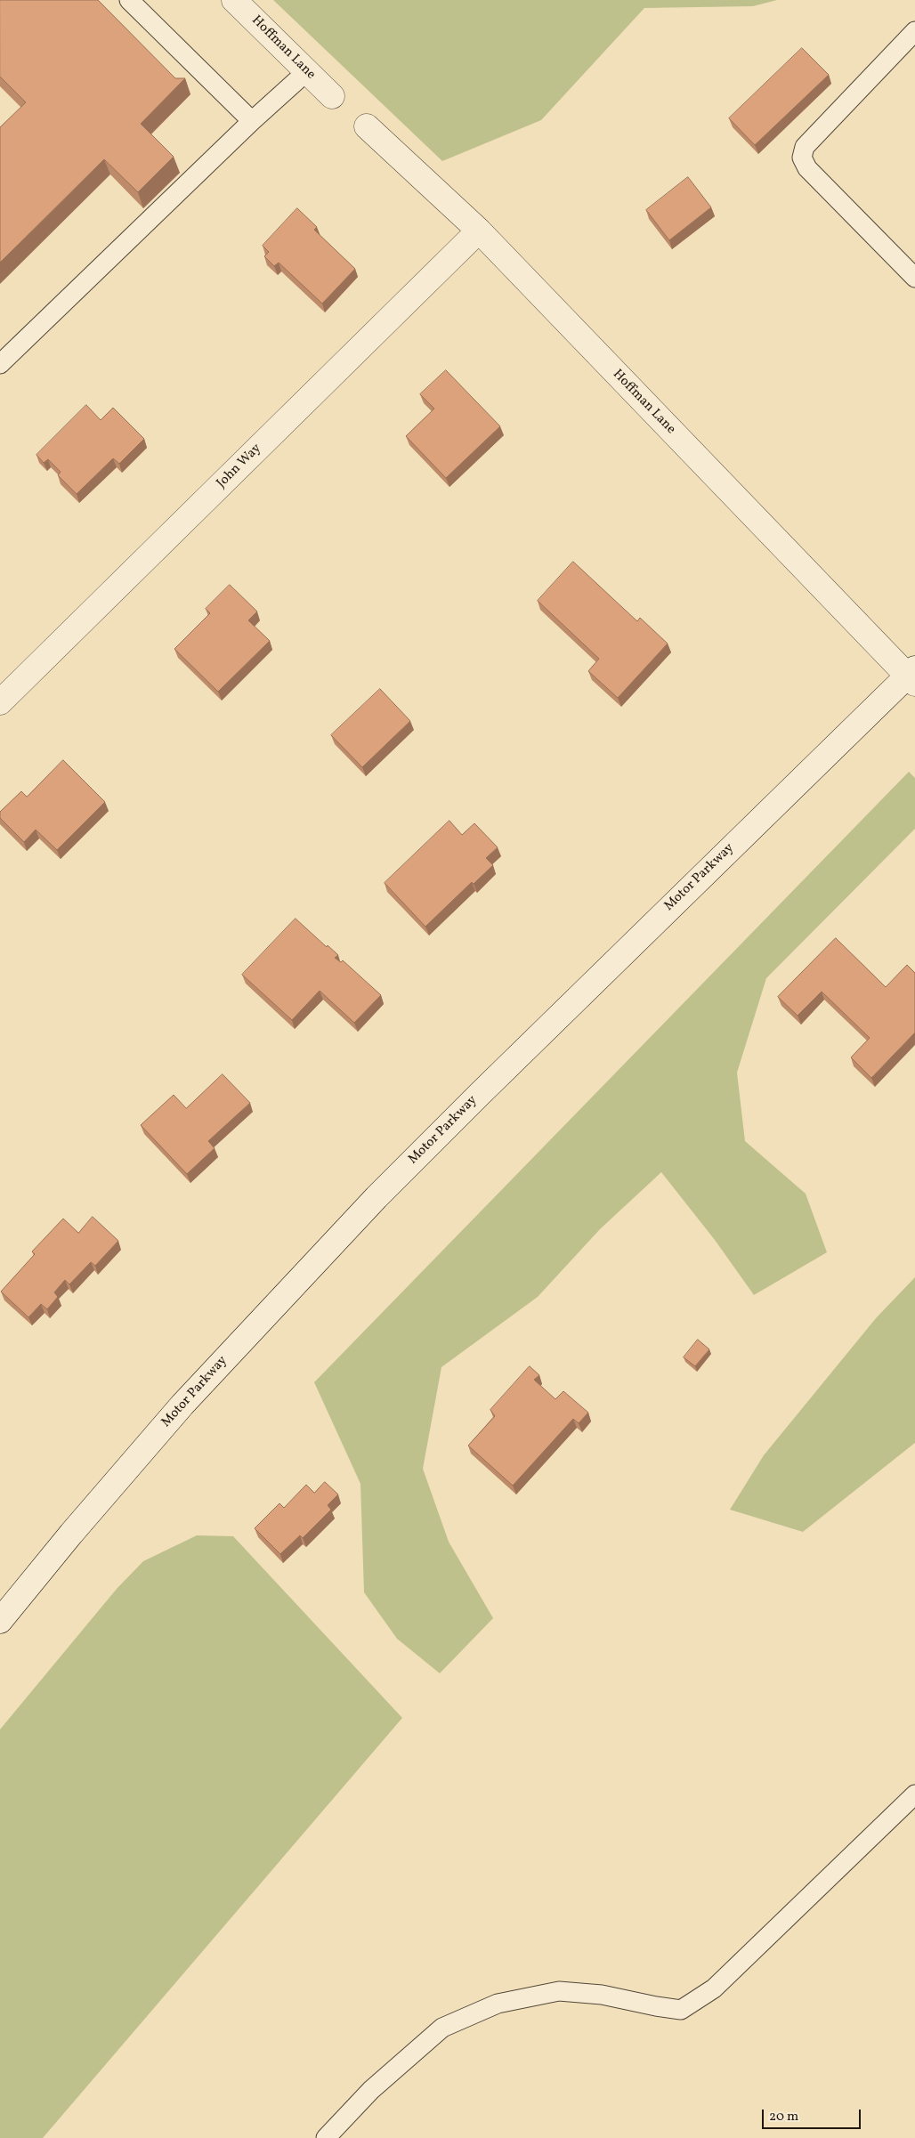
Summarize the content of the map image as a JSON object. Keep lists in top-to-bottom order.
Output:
{
  "streets": {
    "street": ["Hoffman Lane", "John Way", "Motor Parkway"]
  },
  "crossings": [
    ["Hoffman Lane", "John Way"],
    ["Hoffman Lane", "Motor Parkway"]
  ],
  "scale_bar": "20 m"
}
